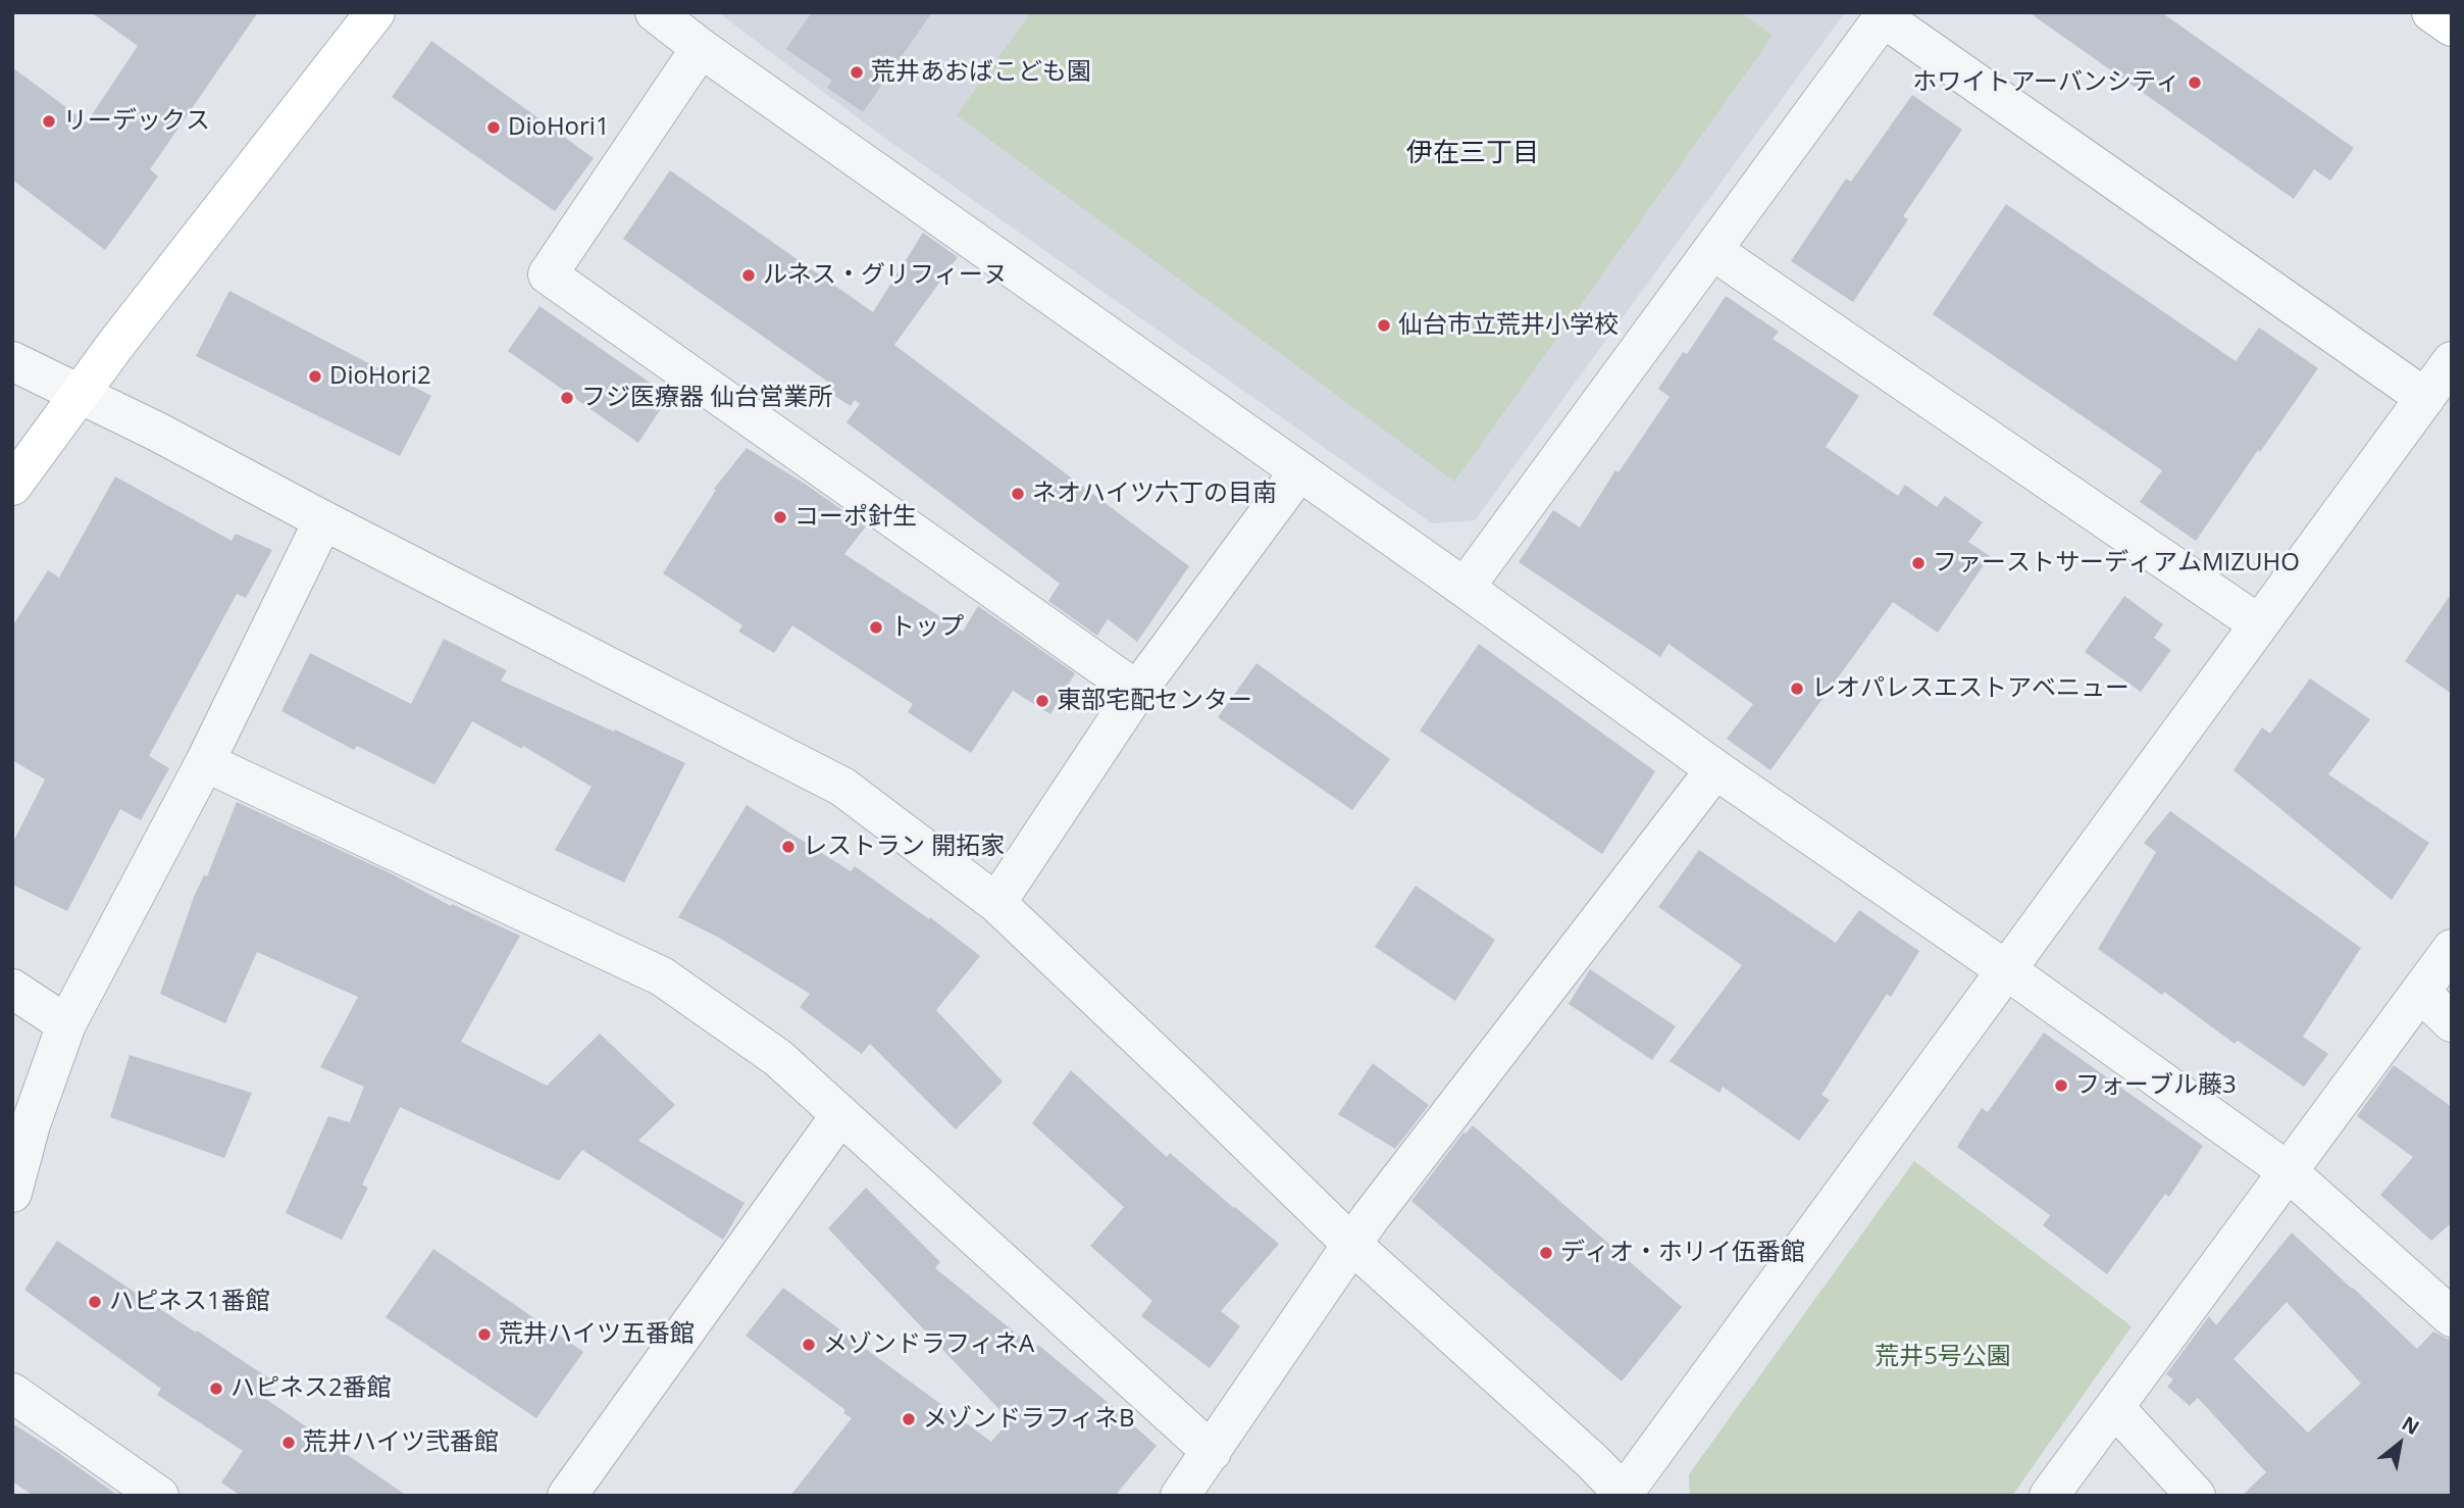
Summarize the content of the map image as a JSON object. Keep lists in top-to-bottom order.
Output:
{
  "districts": ["伊在三丁目"],
  "parks": ["荒井5号公園"],
  "places": [
    "荒井あおばこども園",
    "ホワイトアーバンシティ",
    "リーデックス",
    "DioHori1",
    "ルネス・グリフィーヌ",
    "仙台市立荒井小学校",
    "DioHori2",
    "フジ医療器 仙台営業所",
    "ネオハイツ六丁の目南",
    "コーポ針生",
    "ファーストサーディアムMIZUHO",
    "トップ",
    "レオパレスエストアベニュー",
    "東部宅配センター",
    "レストラン 開拓家",
    "フォーブル藤3",
    "ディオ・ホリイ伍番館",
    "ハピネス1番館",
    "荒井ハイツ五番館",
    "メゾンドラフィネA",
    "ハピネス2番館",
    "メゾンドラフィネB",
    "荒井ハイツ弐番館"
  ],
  "north": "top right"
}
